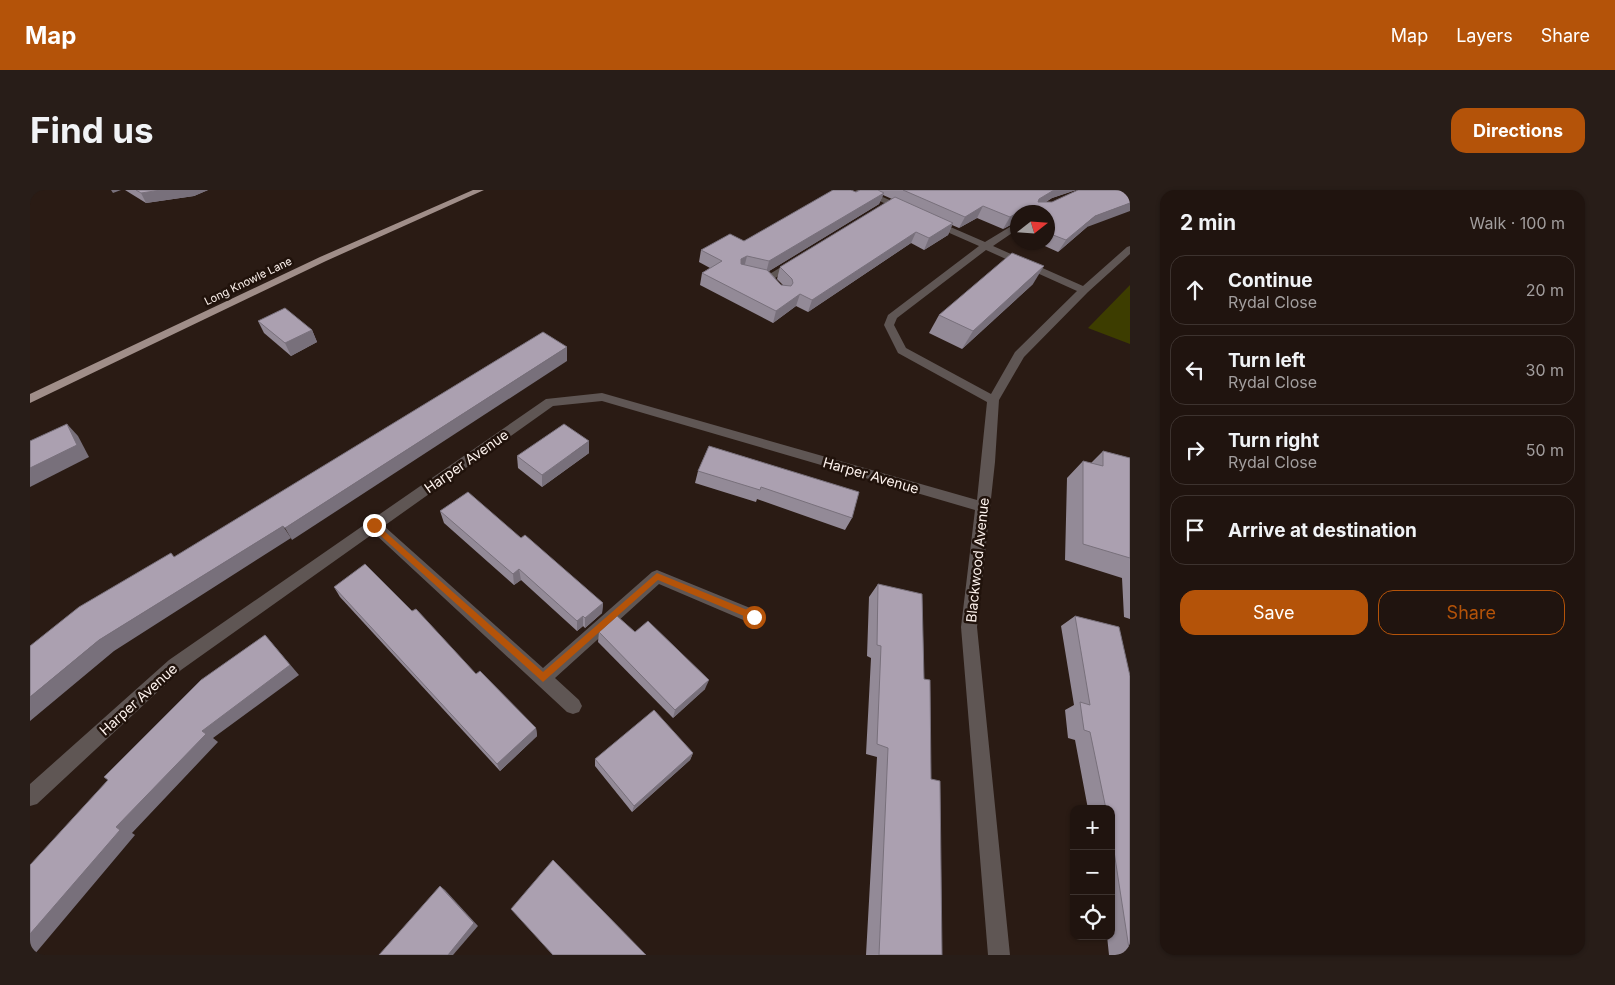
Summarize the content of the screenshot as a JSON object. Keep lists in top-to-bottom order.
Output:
{
  "streets": {
    "main road": ["Long Knowle Lane"],
    "street": ["Harper Avenue", "Blackwood Avenue"]
  },
  "crossings": [
    ["Harper Avenue", "Blackwood Avenue"]
  ],
  "north": "right",
  "page": {
    "header": "Map",
    "nav": ["Map", "Layers", "Share"],
    "buttons": [
      "Directions",
      ["Save", "Share"]
    ],
    "title": "Find us",
    "heading": ["2 min", "Walk · 100 m"],
    "list": [
      ["Continue", "Rydal Close", "20 m"],
      ["Turn left", "Rydal Close", "30 m"],
      ["Turn right", "Rydal Close", "50 m"],
      "Arrive at destination"
    ],
    "map_buttons": ["+", "−"]
  }
}
